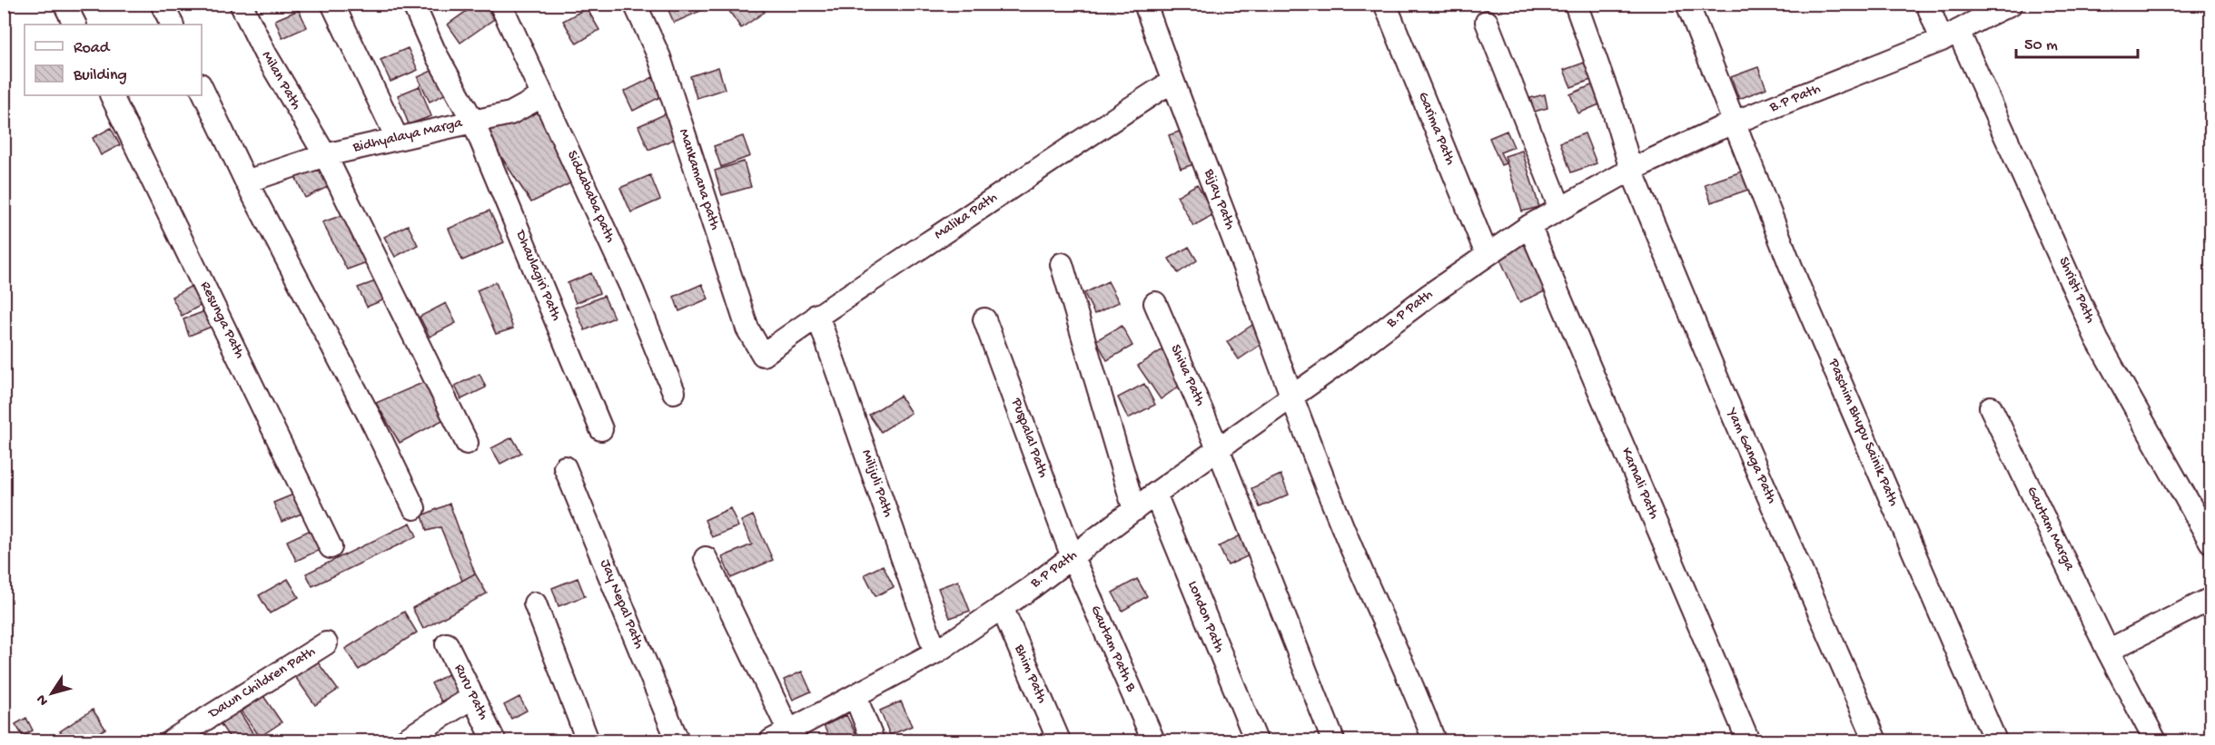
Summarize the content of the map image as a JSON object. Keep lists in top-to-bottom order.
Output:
{
  "streets": {
    "street": [
      "Milan Path",
      "B.P Path",
      "Garima Path",
      "Bidhyalaya Marga",
      "Mankamana path",
      "Siddababa path",
      "Bijay Path",
      "Malika Path",
      "Dhaulagiri Path",
      "Shristi Path",
      "Resunga Path",
      "Shiva Path",
      "Paschim Bhupu Sainik Path",
      "Puspalal Path",
      "Yam Ganga Path",
      "Milijuli Path",
      "Karnali Path",
      "Gautam Marga",
      "Jay Nepal Path",
      "London Path",
      "Gautam Path B",
      "Bhim Path",
      "Dawn Children Path",
      "Ruru Path"
    ]
  },
  "crossings": [
    ["Milan Path", "Bidhyalaya Marga"],
    ["B.P Path", "Garima Path"],
    ["B.P Path", "Bijay Path"],
    ["B.P Path", "Shristi Path"],
    ["B.P Path", "Shiva Path"],
    ["B.P Path", "Paschim Bhupu Sainik Path"],
    ["B.P Path", "Puspalal Path"],
    ["B.P Path", "Yam Ganga Path"],
    ["B.P Path", "Milijuli Path"],
    ["B.P Path", "Karnali Path"],
    ["B.P Path", "London Path"],
    ["B.P Path", "Gautam Path B"],
    ["B.P Path", "Bhim Path"],
    ["Bidhyalaya Marga", "Dhaulagiri Path"],
    ["Mankamana path", "Malika Path"],
    ["Bijay Path", "Malika Path"],
    ["Malika Path", "Milijuli Path"],
    ["Puspalal Path", "Gautam Path B"]
  ],
  "legend": ["Road", "Building"],
  "scale_bar": "50 m",
  "north": "bottom left"
}
